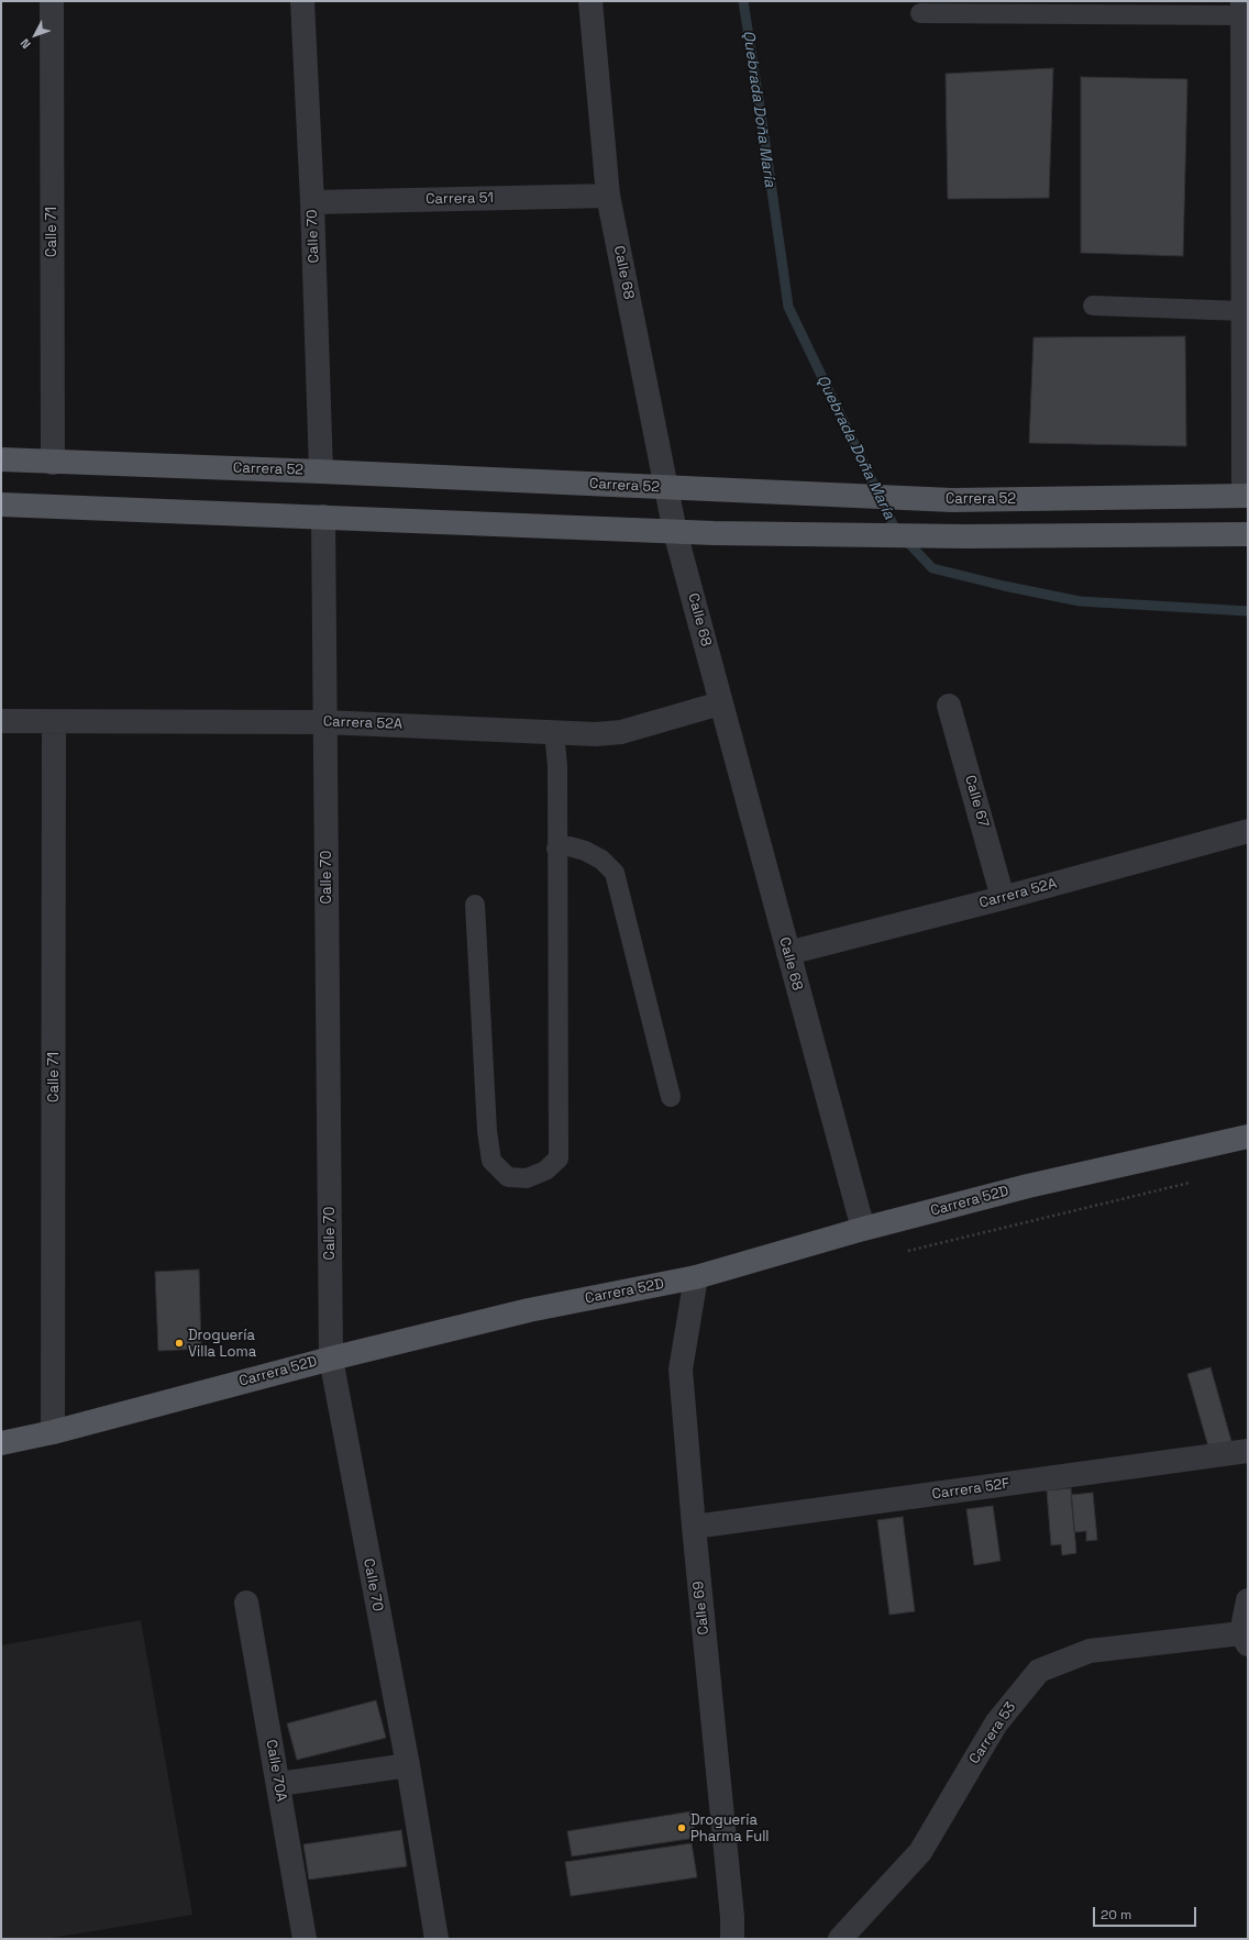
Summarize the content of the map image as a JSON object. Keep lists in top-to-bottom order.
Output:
{
  "streets": {
    "main road": ["Carrera 52", "Carrera 52D"],
    "street": [
      "Carrera 51",
      "Calle 71",
      "Calle 70",
      "Calle 68",
      "Carrera 52A",
      "Calle 67",
      "Carrera 52F",
      "Calle 69",
      "Carrera 53",
      "Calle 70A"
    ]
  },
  "crossings": [
    ["Carrera 51", "Calle 70"],
    ["Carrera 51", "Calle 68"],
    ["Calle 71", "Carrera 52"],
    ["Calle 71", "Carrera 52A"],
    ["Calle 71", "Carrera 52D"],
    ["Calle 70", "Carrera 52"],
    ["Calle 70", "Carrera 52A"],
    ["Calle 70", "Carrera 52D"],
    ["Calle 68", "Carrera 52"],
    ["Calle 68", "Carrera 52A"],
    ["Calle 68", "Carrera 52D"],
    ["Carrera 52A", "Calle 67"],
    ["Carrera 52D", "Calle 69"],
    ["Carrera 52F", "Calle 69"]
  ],
  "water": ["Quebrada Doña María"],
  "places": ["Droguería Villa Loma", "Droguería Pharma Full"],
  "scale_bar": "20 m",
  "north": "bottom left"
}
